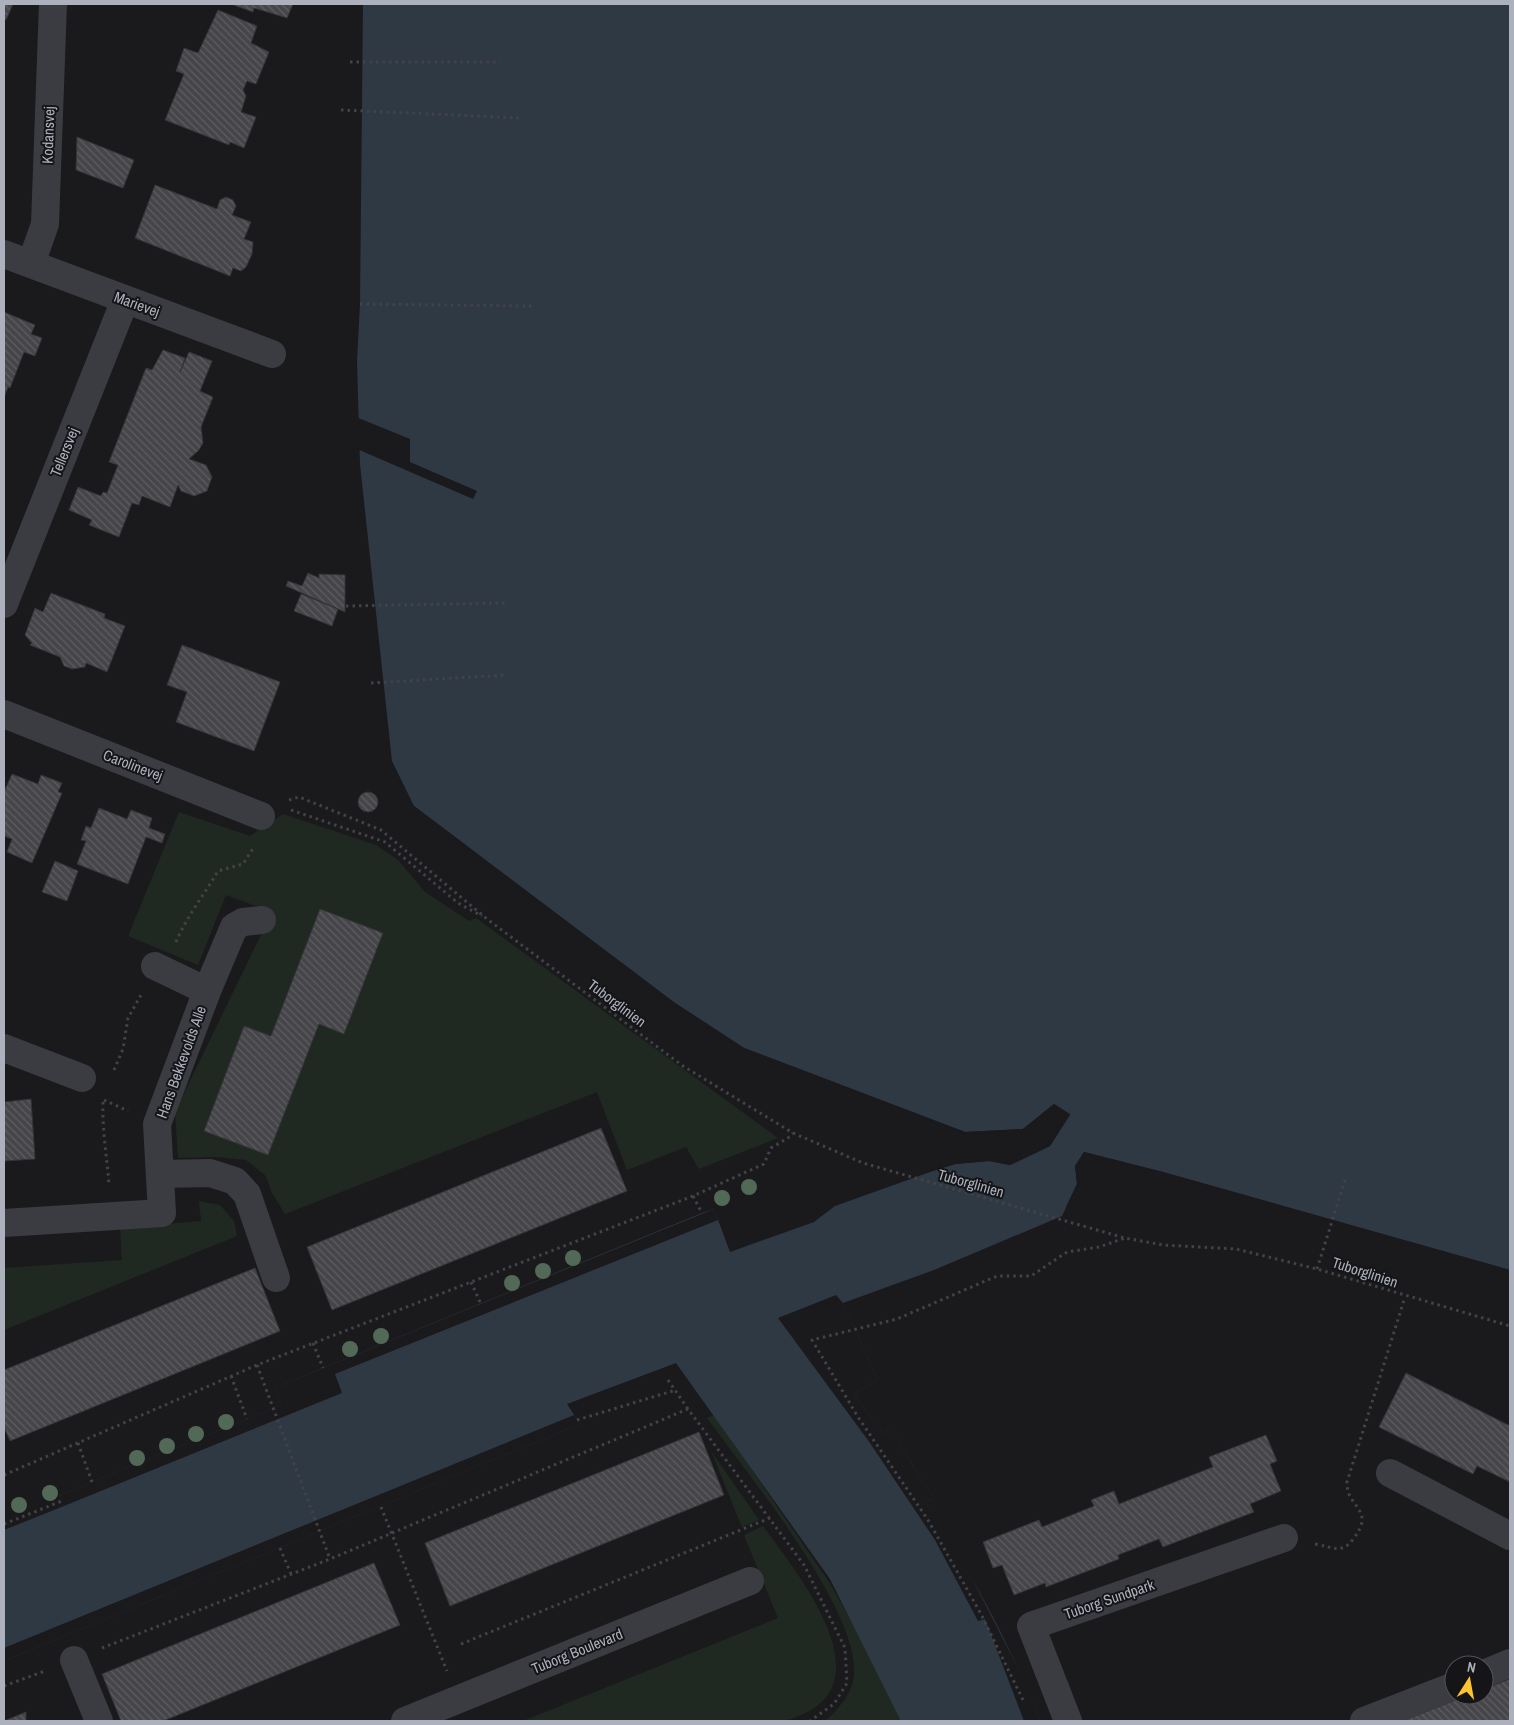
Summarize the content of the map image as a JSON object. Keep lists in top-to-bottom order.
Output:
{
  "streets": {
    "street": [
      "Kodansvej",
      "Marievej",
      "Tellersvej",
      "Carolinevej",
      "Hans Bekkevolds Alle",
      "Tuborg Sundpark",
      "Tuborg Boulevard"
    ],
    "path": ["Tuborglinien"]
  },
  "crossings": [
    ["Kodansvej", "Marievej"],
    ["Marievej", "Tellersvej"],
    ["Carolinevej", "Tuborglinien"]
  ],
  "north": "top"
}
